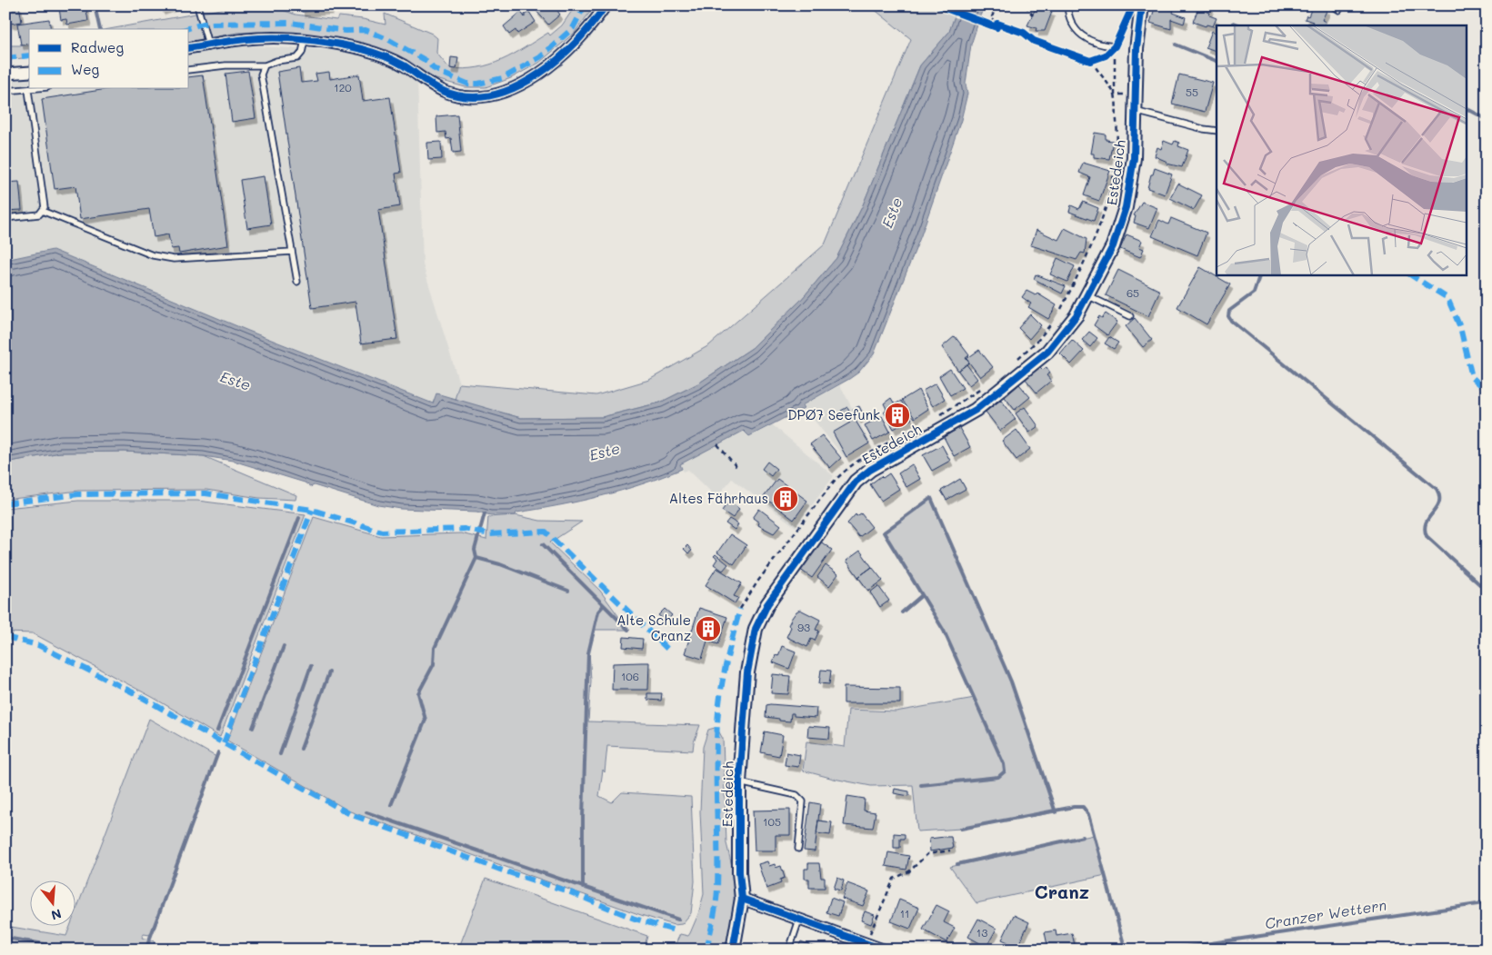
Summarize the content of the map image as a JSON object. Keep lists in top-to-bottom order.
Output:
{
  "streets": {
    "street": ["Estedeich"]
  },
  "districts": ["Cranz"],
  "water": ["Este", "Cranzer Wettern"],
  "places": {
    "building": ["DPØ7 Seefunk", "Altes Fährhaus", "Alte Schule Cranz"]
  },
  "house_numbers": [
    "120",
    "55",
    "65",
    "93",
    "106",
    "105",
    "11",
    "13"
  ],
  "legend": ["Radweg", "Weg"],
  "north": "bottom"
}
